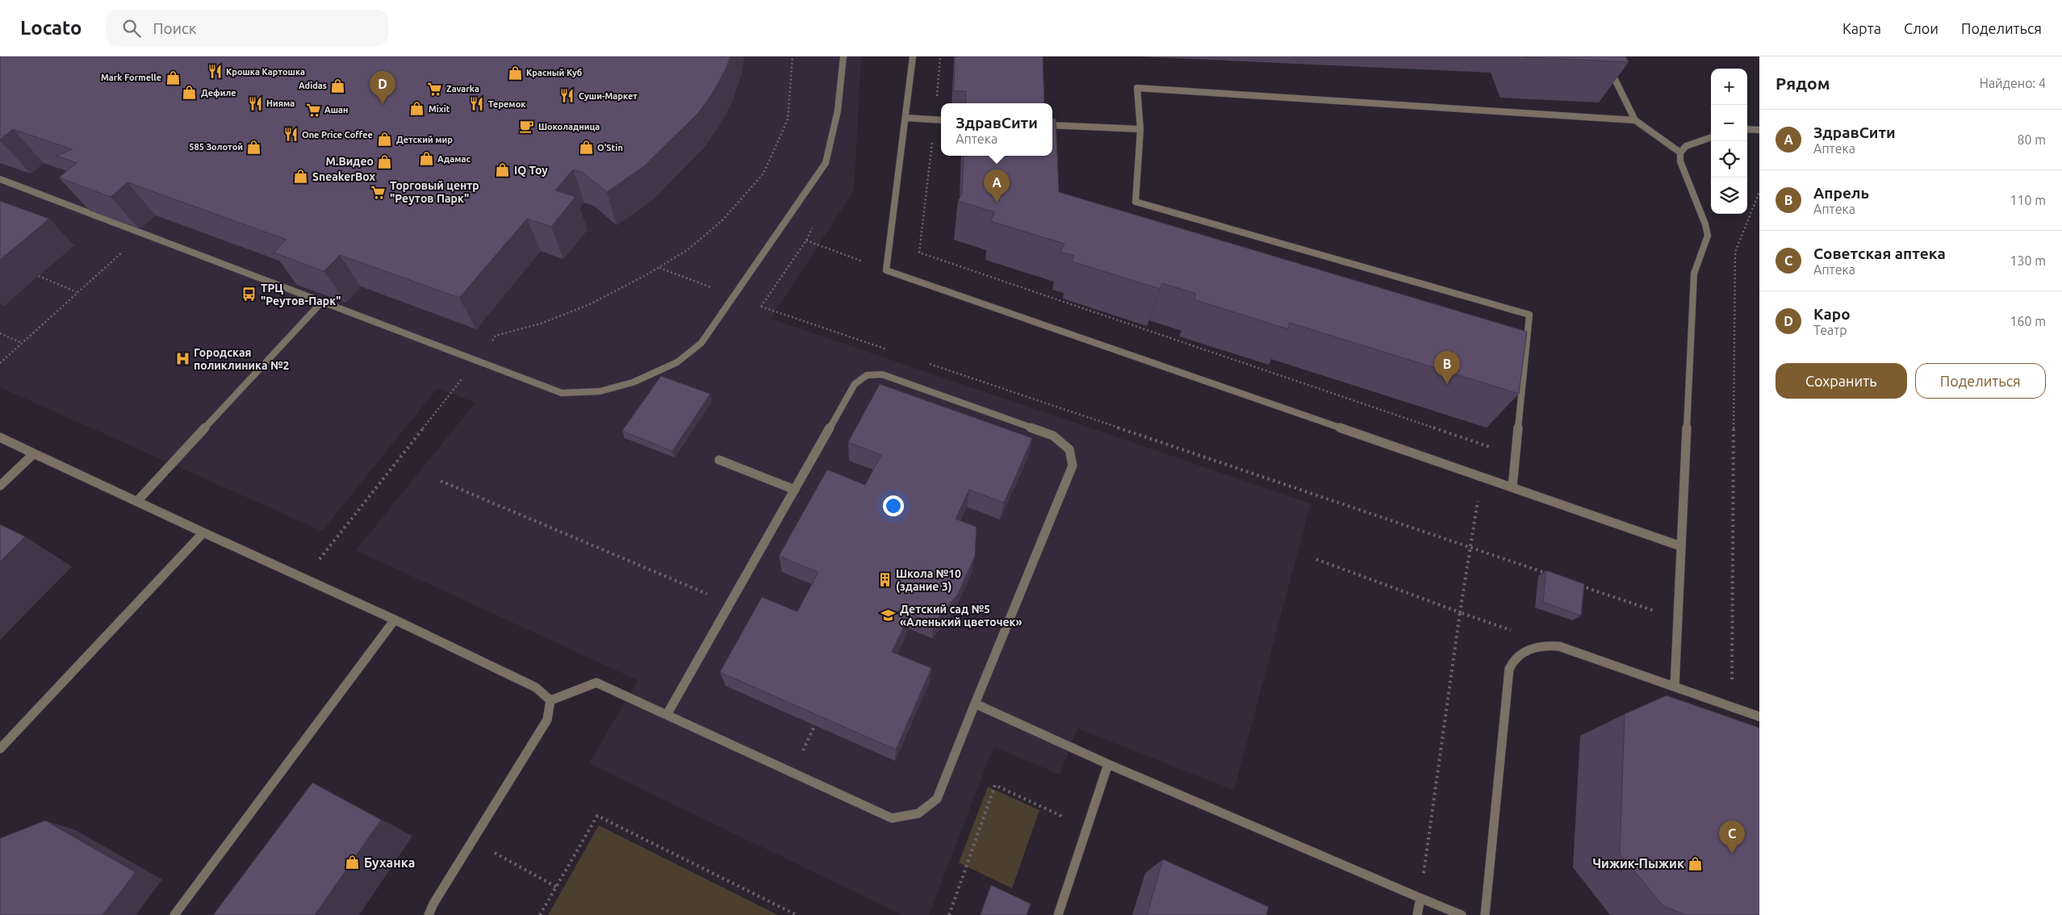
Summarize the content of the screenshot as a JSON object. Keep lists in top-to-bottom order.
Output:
{
  "places": {
    "restaurant": [
      "Крошка Картошка",
      "Суши-Маркет",
      "Нияма",
      "Теремок",
      "One Price Coffee"
    ],
    "shop": [
      "Красный Куб",
      "Mark Formelle",
      "Adidas",
      "Дефиле",
      "Mixit",
      "Детский мир",
      "585 Золотой",
      "O'Stin",
      "Адамас",
      "М.Видео",
      "IQ Toy",
      "SneakerBox",
      "Буханка",
      "Чижик-Пыжик"
    ],
    "supermarket": ["Zavarka", "Ашан", "Торговый центр \"Реутов Парк\""],
    "cafe": ["Шоколадница"],
    "bus stop": ["ТРЦ \"Реутов-Парк\""],
    "hospital": ["Городская поликлиника №2"],
    "building": ["Школа №10 (здание 3)"],
    "school or university": ["Детский сад №5 «Аленький цветочек»"]
  },
  "page": {
    "header": "Locato",
    "search": "Поиск",
    "nav": ["Карта", "Слои", "Поделиться"],
    "heading": ["Рядом", "Найдено: 4"],
    "map_buttons": ["+", "−"],
    "pins": [
      "D",
      "A",
      "B",
      "C"
    ],
    "popup": ["ЗдравСити", "Аптека"],
    "list": [
      {
        "mark": "A",
        "name": "ЗдравСити",
        "note": "Аптека",
        "value": "80 m"
      },
      {
        "mark": "B",
        "name": "Апрель",
        "note": "Аптека",
        "value": "110 m"
      },
      {
        "mark": "C",
        "name": "Советская аптека",
        "note": "Аптека",
        "value": "130 m"
      },
      {
        "mark": "D",
        "name": "Каро",
        "note": "Театр",
        "value": "160 m"
      }
    ],
    "buttons": ["Сохранить", "Поделиться"]
  }
}
